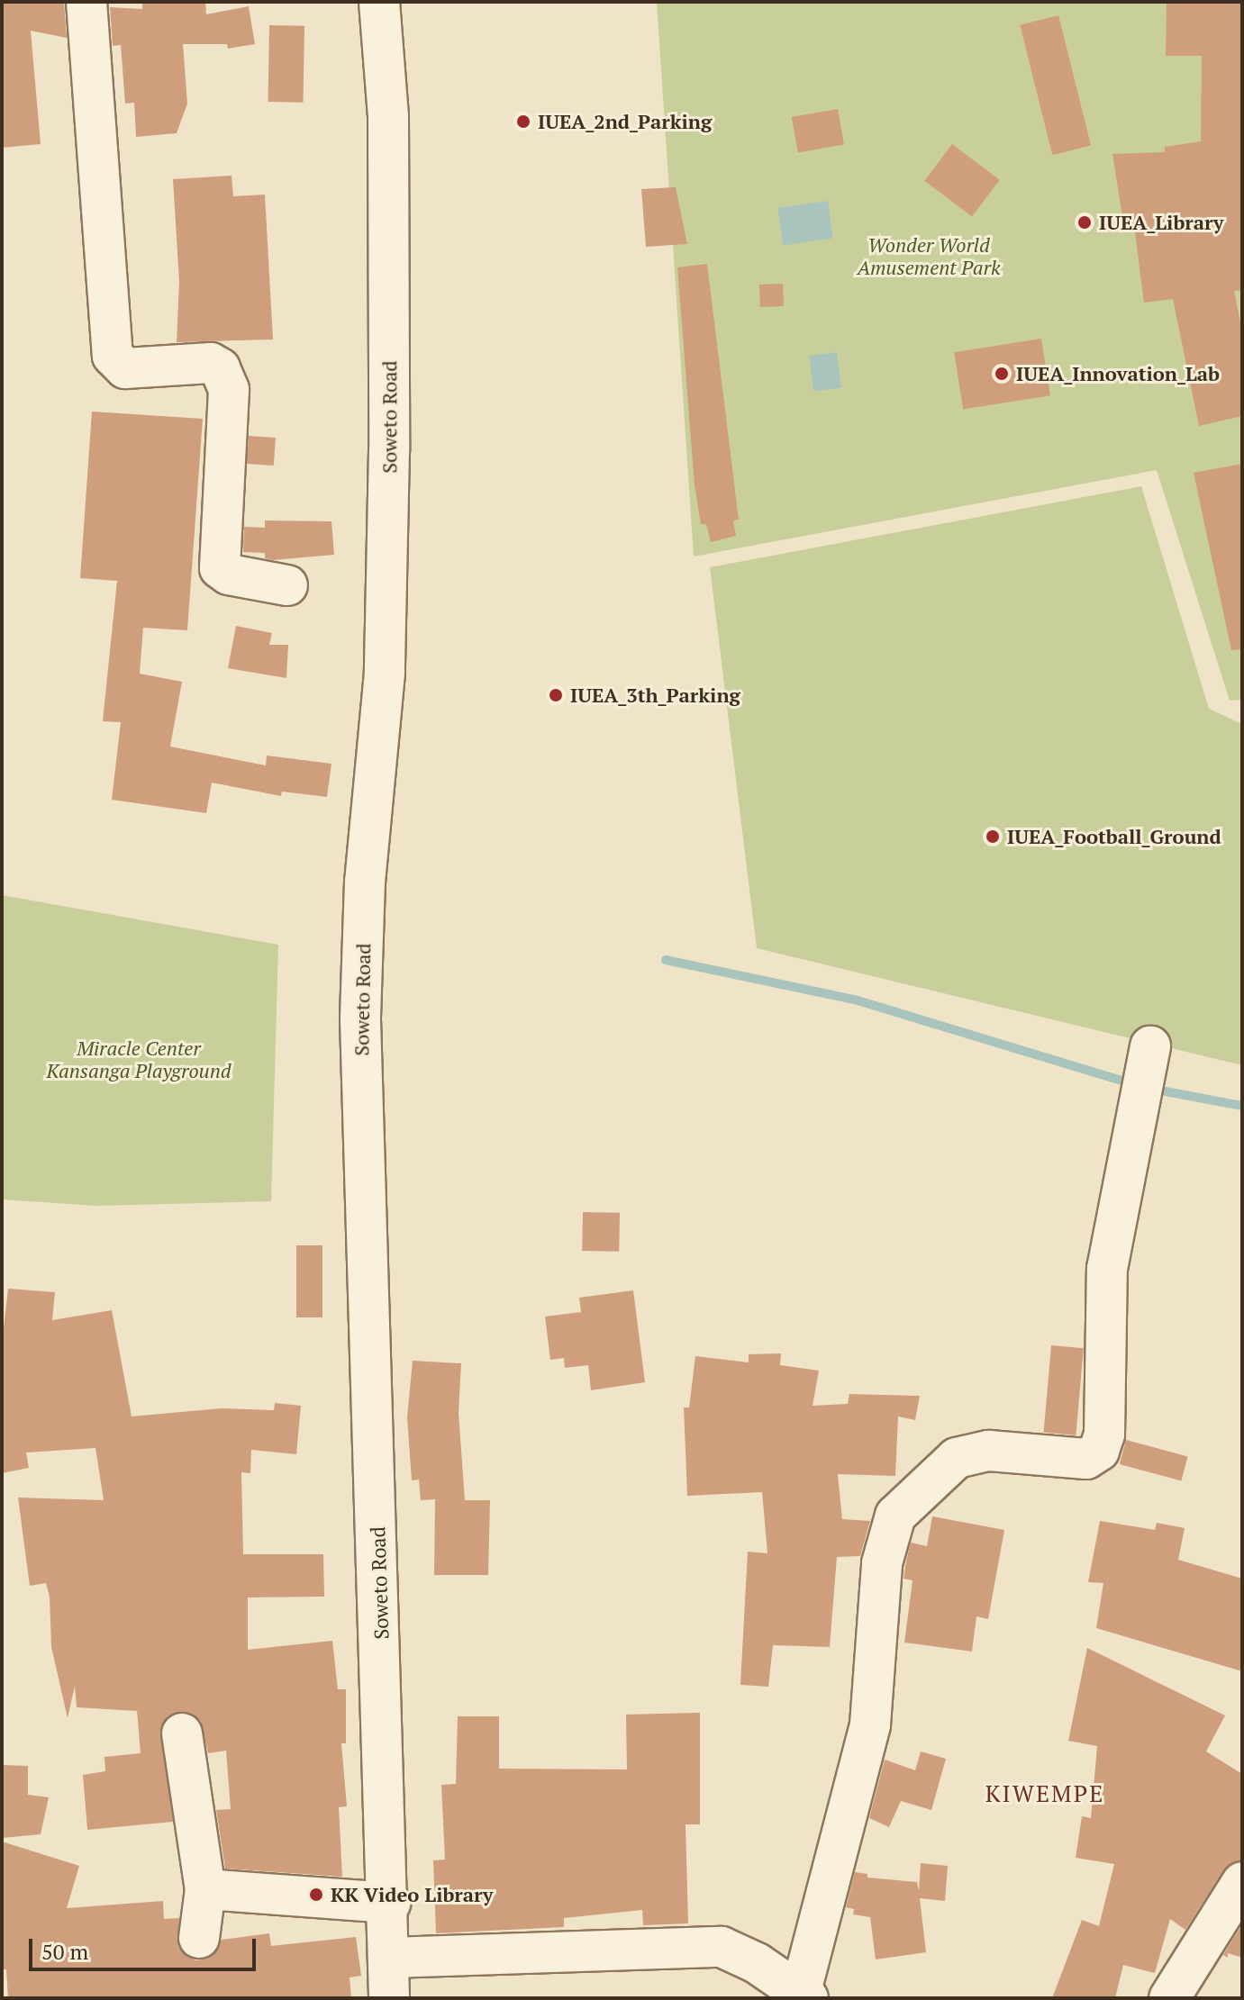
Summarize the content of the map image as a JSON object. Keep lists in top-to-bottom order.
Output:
{
  "streets": {
    "street": ["Soweto Road"]
  },
  "districts": ["KIWEMPE"],
  "parks": ["Wonder World Amusement Park", "Miracle Center Kansanga Playground"],
  "places": [
    "IUEA_2nd_Parking",
    "IUEA_Library",
    "IUEA_Innovation_Lab",
    "IUEA_3th_Parking",
    "IUEA_Football_Ground",
    "KK Video Library"
  ],
  "scale_bar": "50 m"
}
